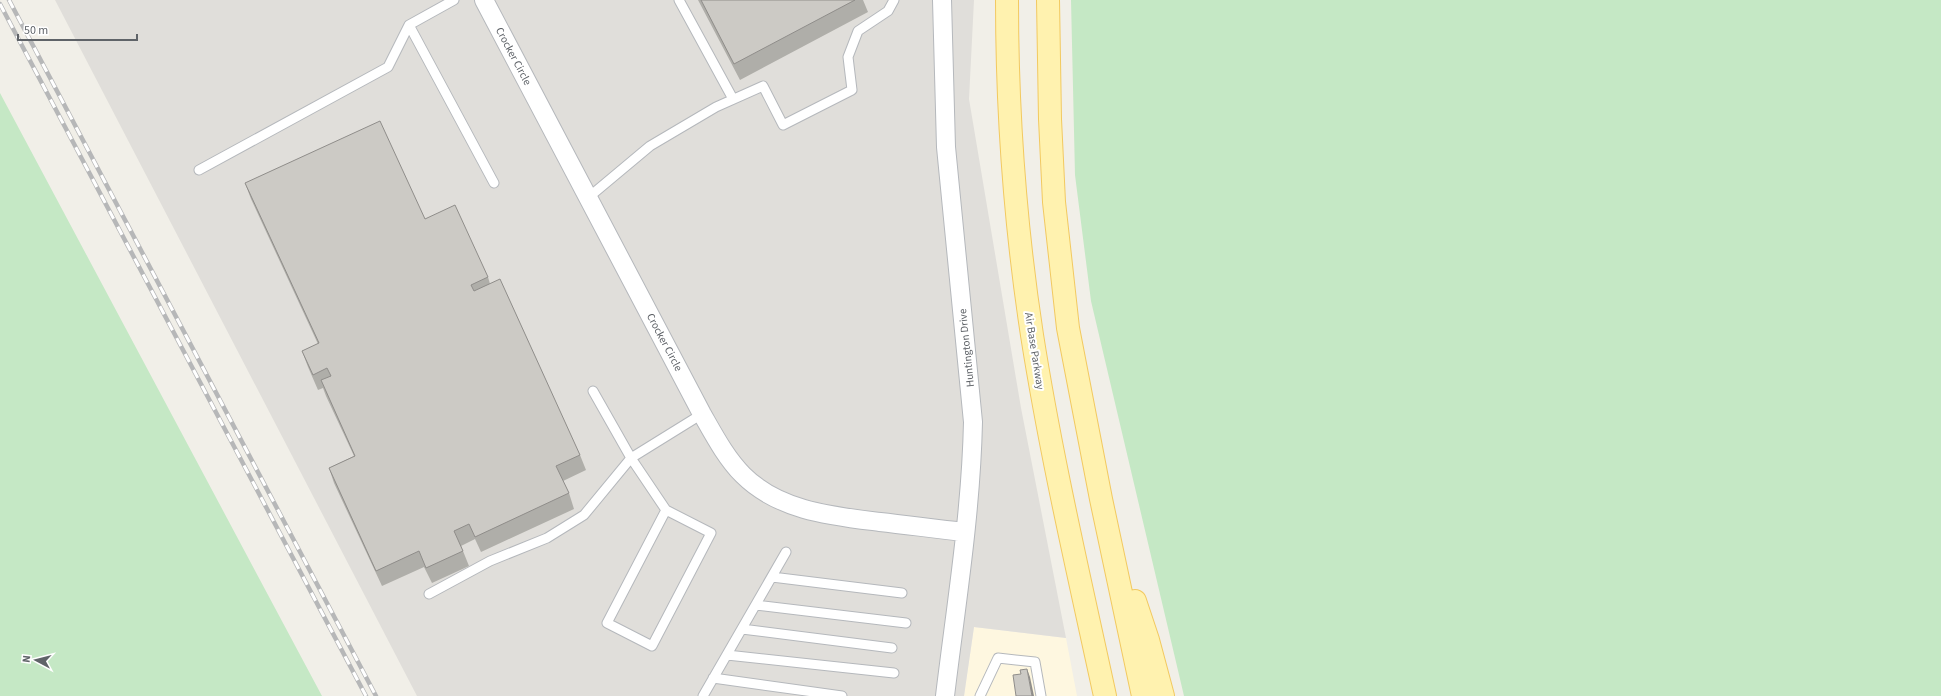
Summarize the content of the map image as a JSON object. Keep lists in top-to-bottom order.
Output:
{
  "streets": {
    "main road": ["Air Base Parkway"],
    "street": ["Crocker Circle", "Huntington Drive"]
  },
  "crossings": [
    ["Crocker Circle", "Huntington Drive"]
  ],
  "scale_bar": "50 m",
  "north": "left"
}
